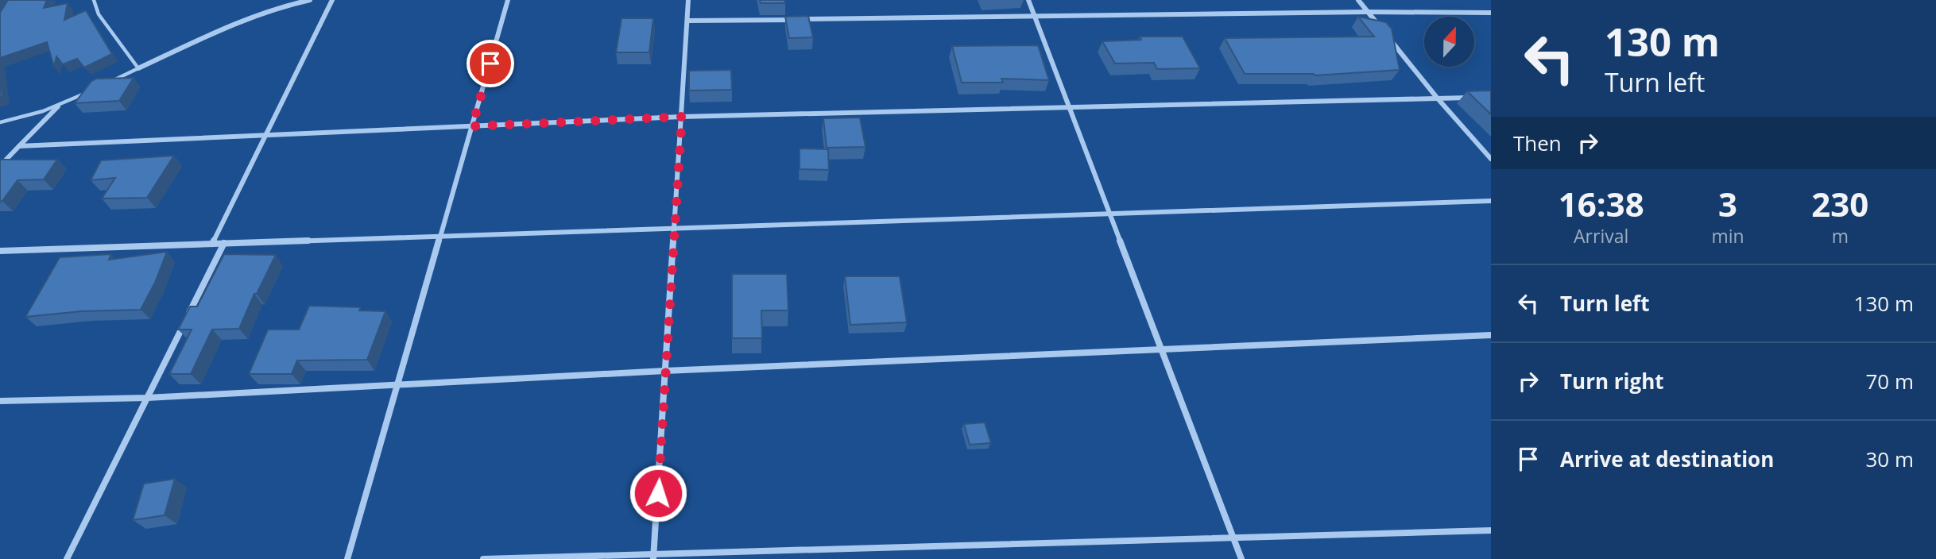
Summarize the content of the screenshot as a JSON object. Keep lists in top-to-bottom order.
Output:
{
  "north": "top",
  "page": {
    "turn": ["130 m", "Turn left"],
    "then": "Then",
    "eta": [
      "16:38",
      "Arrival",
      "3",
      "min",
      "230",
      "m"
    ],
    "list": [
      {
        "name": "Turn left",
        "value": "130 m"
      },
      {
        "name": "Turn right",
        "value": "70 m"
      },
      {
        "name": "Arrive at destination",
        "value": "30 m"
      }
    ]
  }
}
